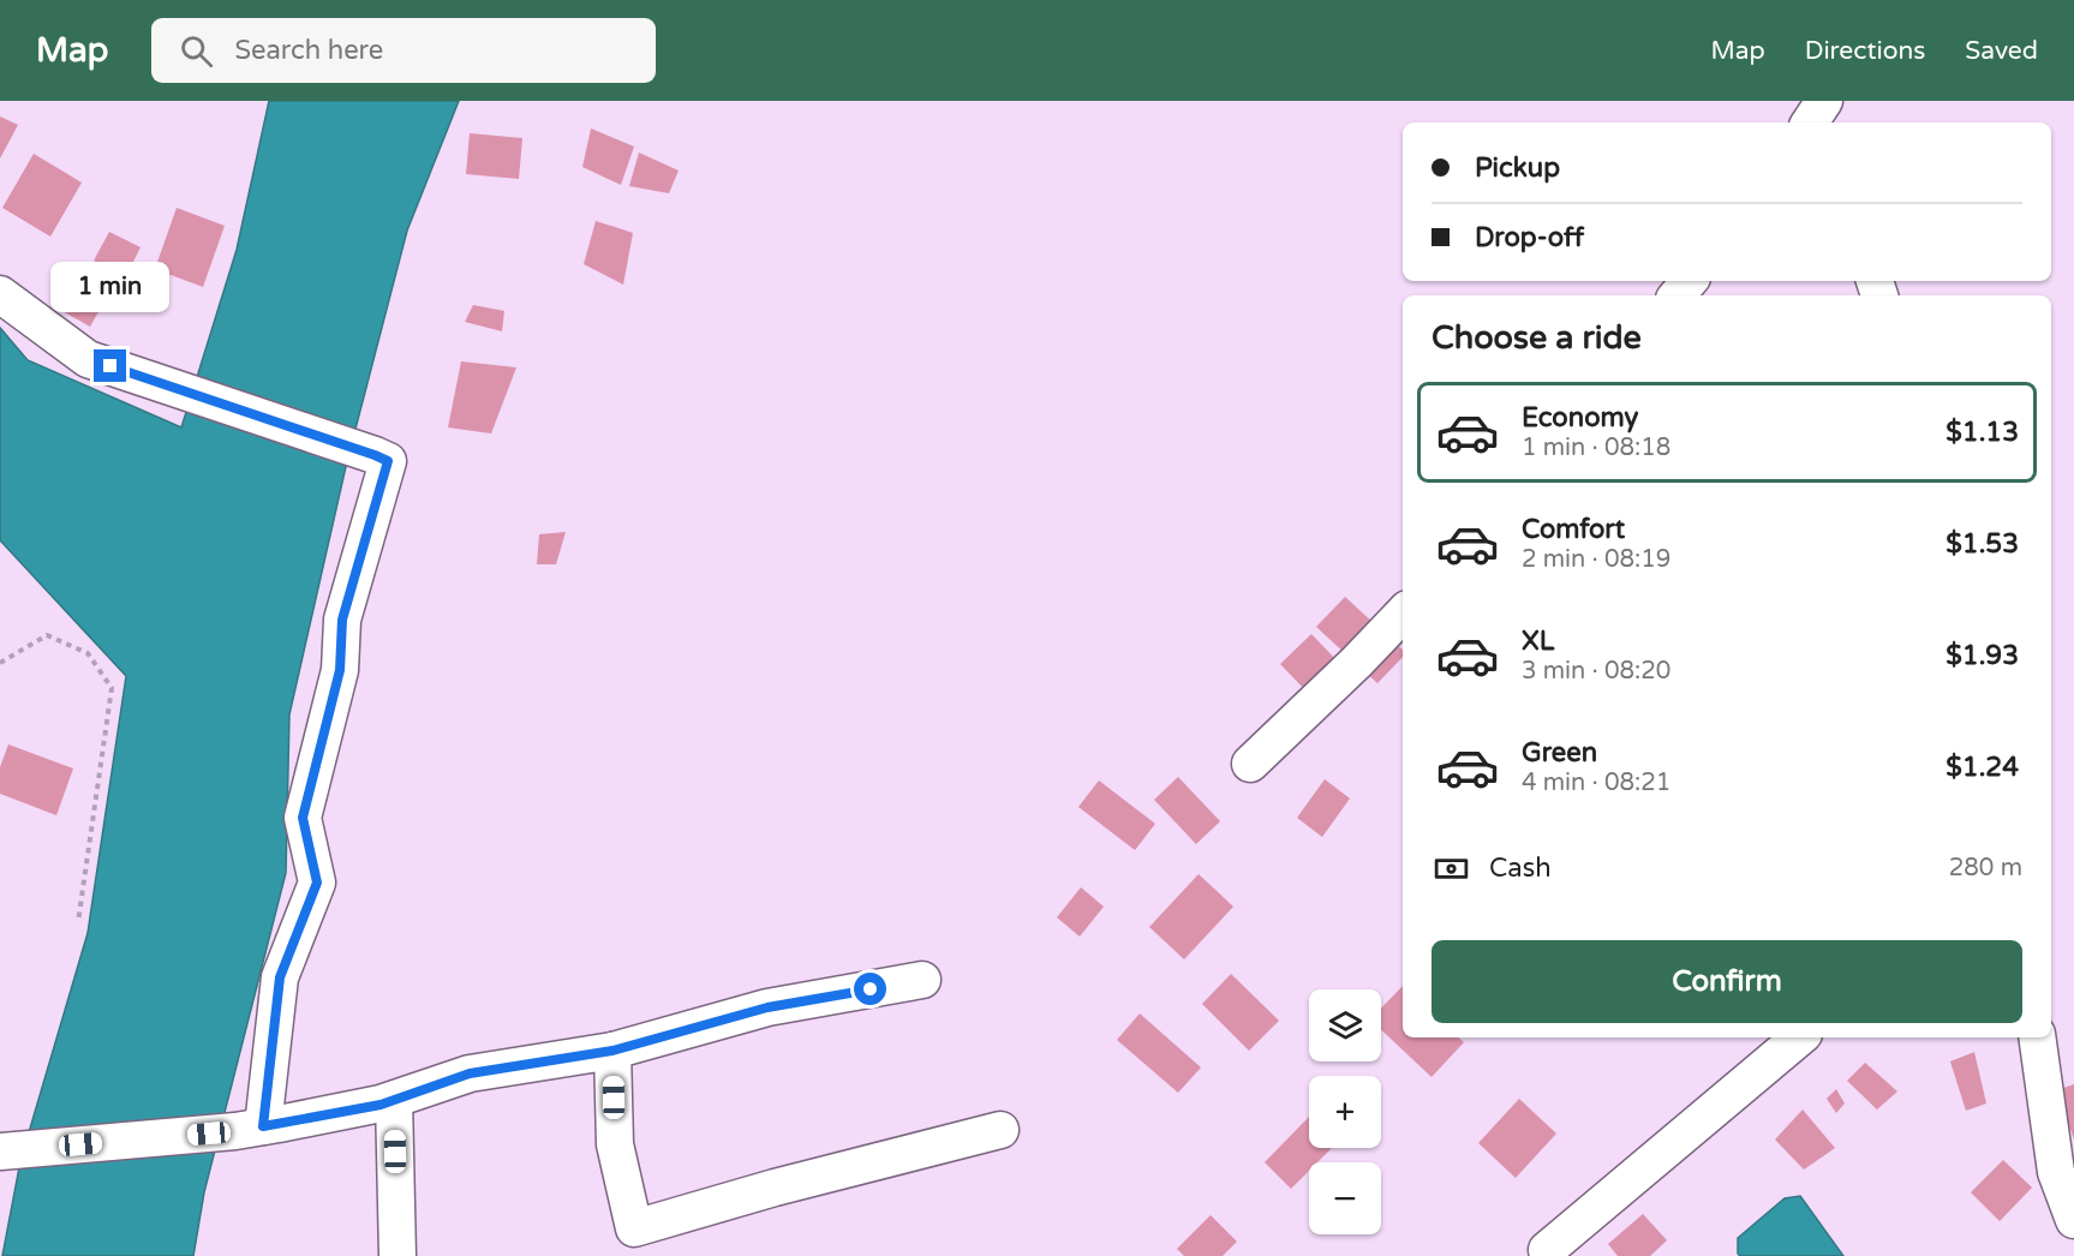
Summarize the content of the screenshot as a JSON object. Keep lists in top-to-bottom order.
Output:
{
  "page": {
    "header": "Map",
    "search": "Search here",
    "nav": ["Map", "Directions", "Saved"],
    "banner": ["Pickup", "Drop-off"],
    "bubble": "1 min",
    "heading": "Choose a ride",
    "list": [
      {
        "name": "Economy",
        "note": "1 min · 08:18",
        "value": "$1.13"
      },
      {
        "name": "Comfort",
        "note": "2 min · 08:19",
        "value": "$1.53"
      },
      {
        "name": "XL",
        "note": "3 min · 08:20",
        "value": "$1.93"
      },
      {
        "name": "Green",
        "note": "4 min · 08:21",
        "value": "$1.24"
      }
    ],
    "pay": ["Cash", "280 m"],
    "buttons": "Confirm",
    "map_buttons": ["+", "−"]
  }
}
